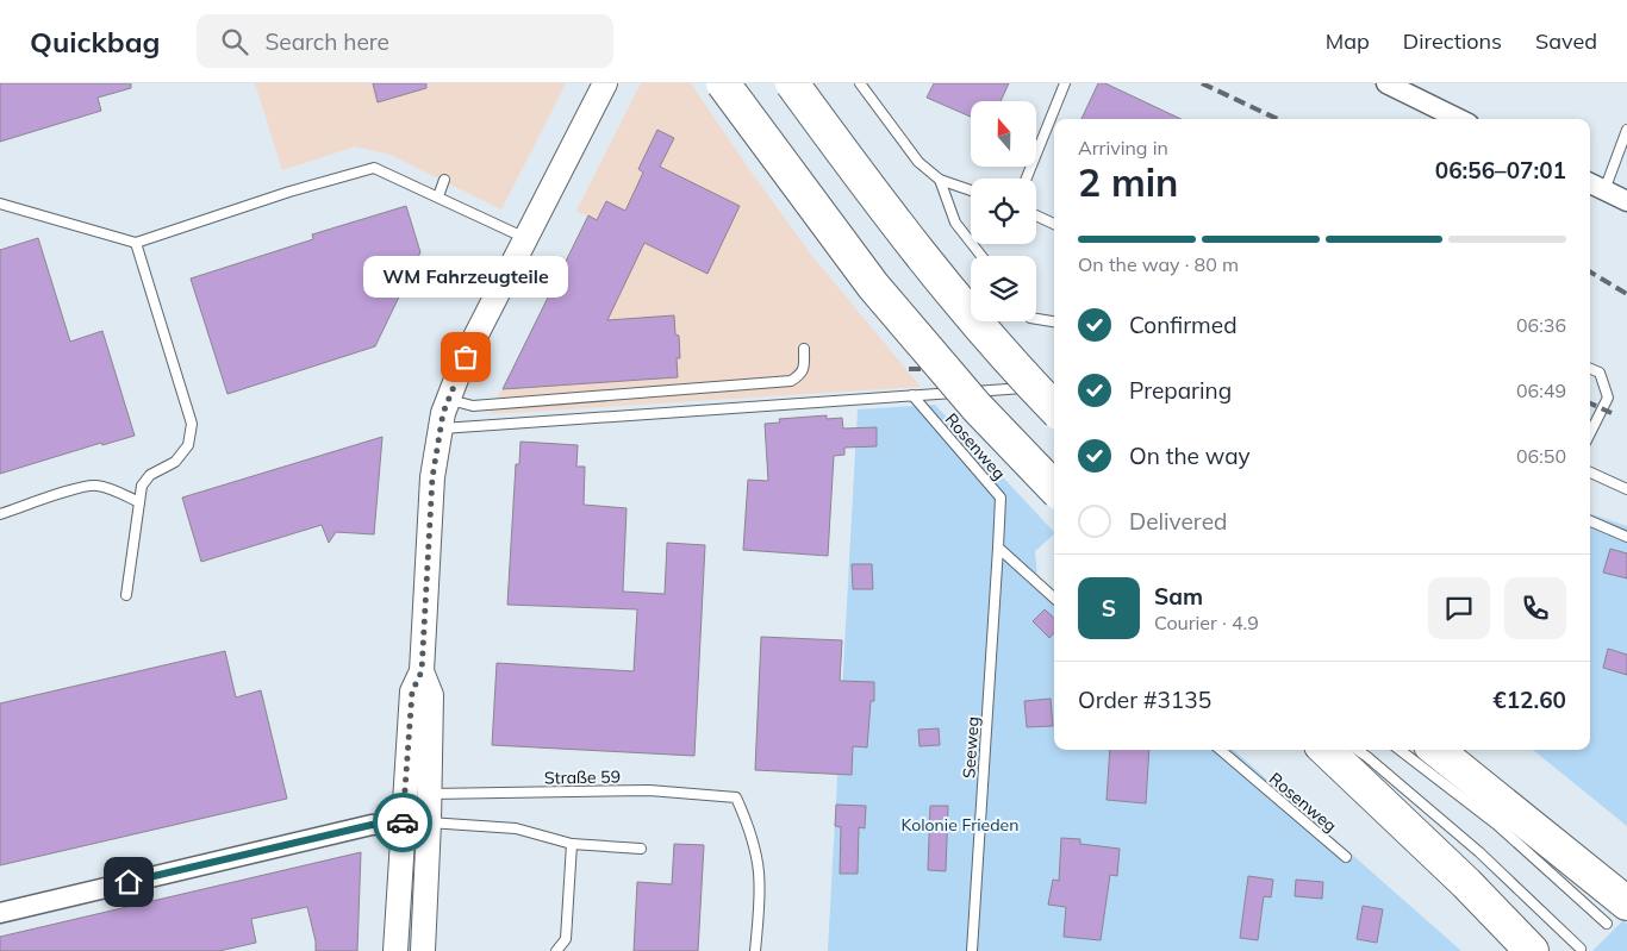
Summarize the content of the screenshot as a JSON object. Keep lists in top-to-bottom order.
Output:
{
  "streets": {
    "lane": ["Rosenweg", "Seeweg", "Straße 59"]
  },
  "crossings": [
    ["Rosenweg", "Seeweg"]
  ],
  "parks": ["Kolonie Frieden"],
  "places": ["WM Fahrzeugteile"],
  "north": "top",
  "page": {
    "header": "Quickbag",
    "search": "Search here",
    "nav": ["Map", "Directions", "Saved"],
    "heading": ["2 min", "Arriving in", "06:56–07:01"],
    "panel": [
      "Sam",
      "Courier · 4.9",
      "Order #3135",
      "€12.60"
    ],
    "bar": "On the way · 80 m",
    "bubble": "WM Fahrzeugteile",
    "list": [
      ["Confirmed", "06:36"],
      ["Preparing", "06:49"],
      ["On the way", "06:50"],
      "Delivered"
    ],
    "round": "S"
  }
}
